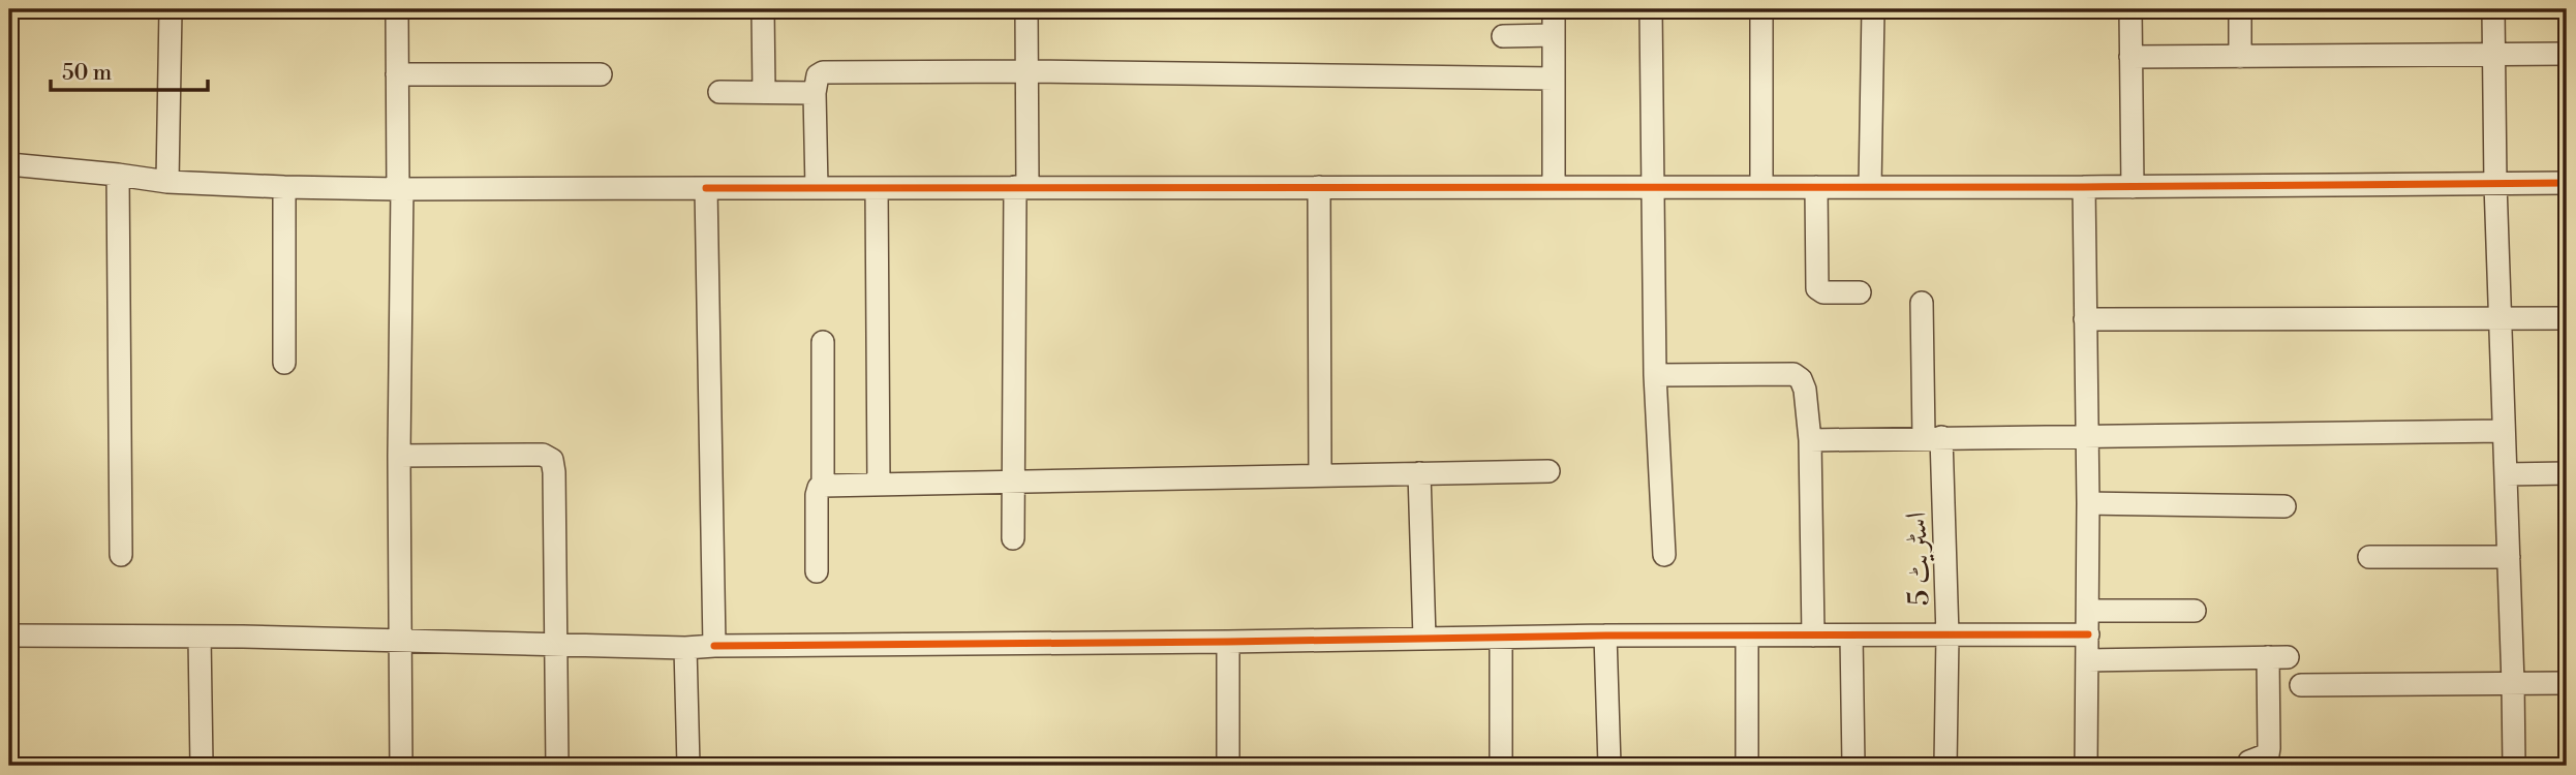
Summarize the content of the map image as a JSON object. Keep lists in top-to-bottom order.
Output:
{
  "streets": {
    "street": ["اسٹریٹ 5"]
  },
  "scale_bar": "50 m"
}
